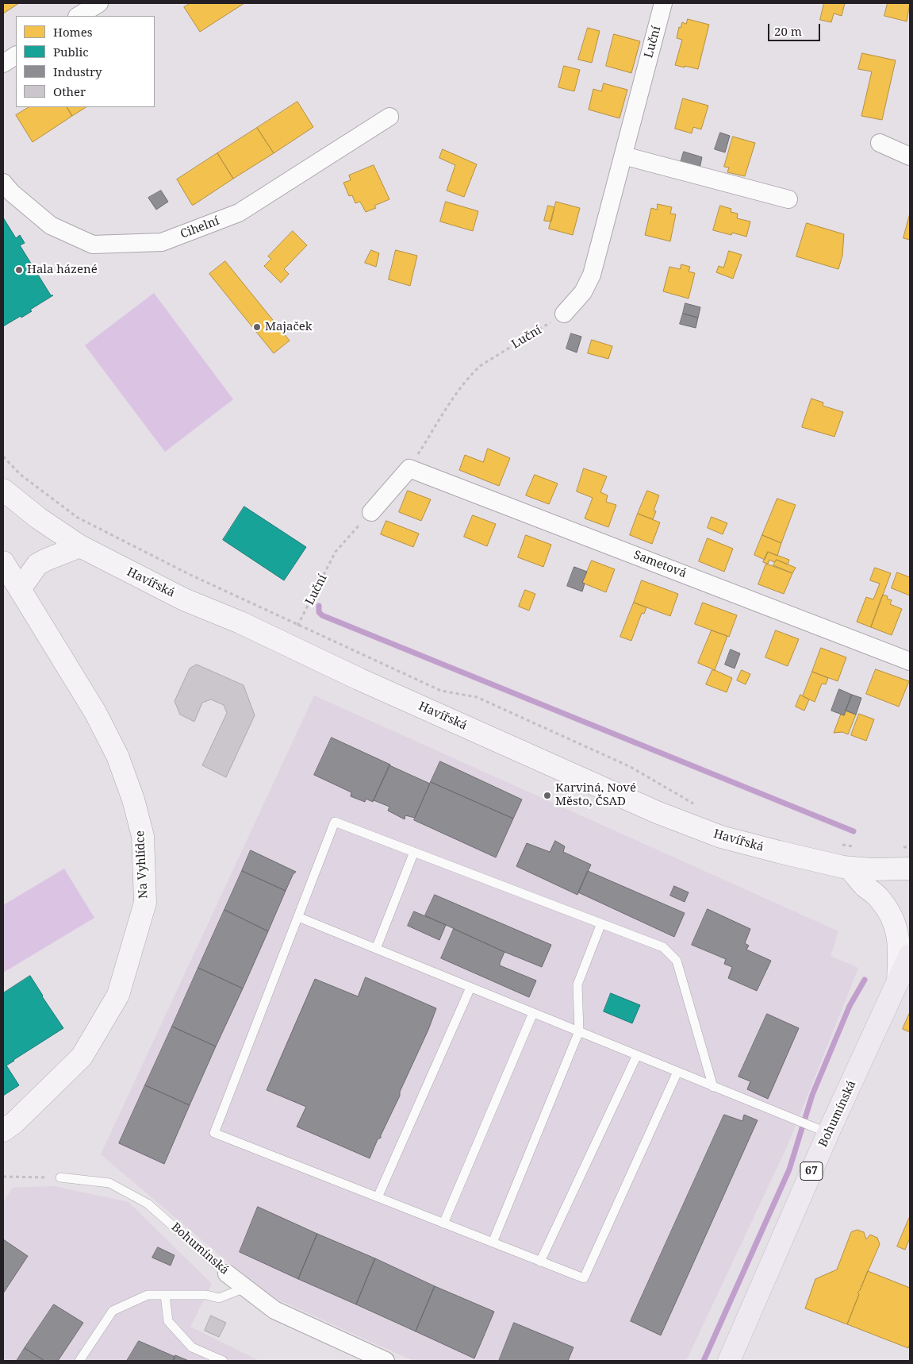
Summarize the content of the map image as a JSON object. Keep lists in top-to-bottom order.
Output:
{
  "streets": {
    "main road": ["Bohumínská", "67"],
    "street": [
      "Luční",
      "Cihelní",
      "Sametová",
      "Havířská",
      "Na Vyhlídce"
    ]
  },
  "crossings": [
    ["Luční", "Sametová"]
  ],
  "places": ["Hala házené", "Majaček", "Karviná, Nové Město, ČSAD"],
  "legend": [
    "Homes",
    "Public",
    "Industry",
    "Other"
  ],
  "scale_bar": "20 m"
}
